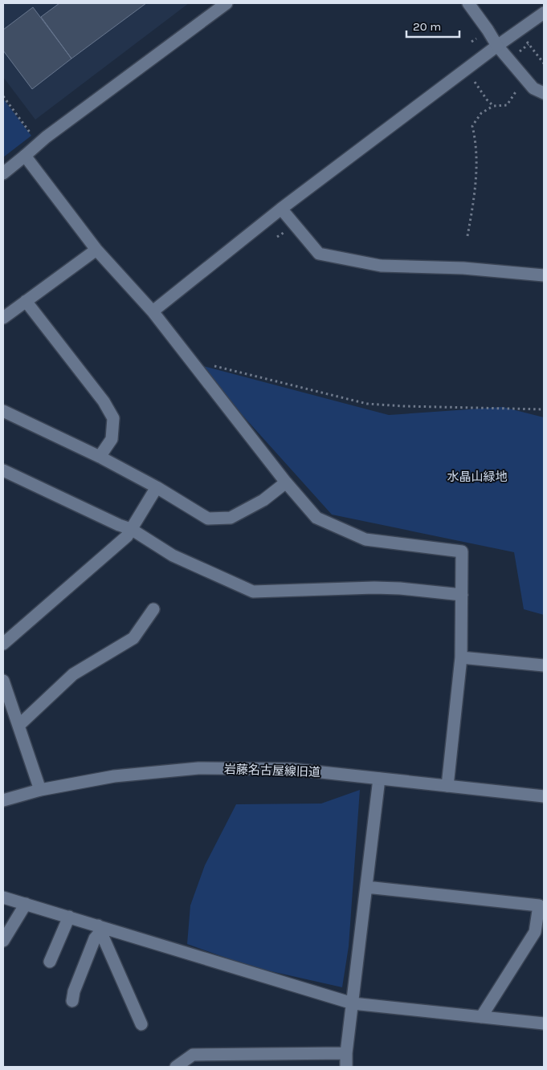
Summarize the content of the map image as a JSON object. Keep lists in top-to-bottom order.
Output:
{
  "streets": {
    "street": ["岩藤名古屋線旧道"]
  },
  "parks": ["水晶山緑地"],
  "scale_bar": "20 m"
}
